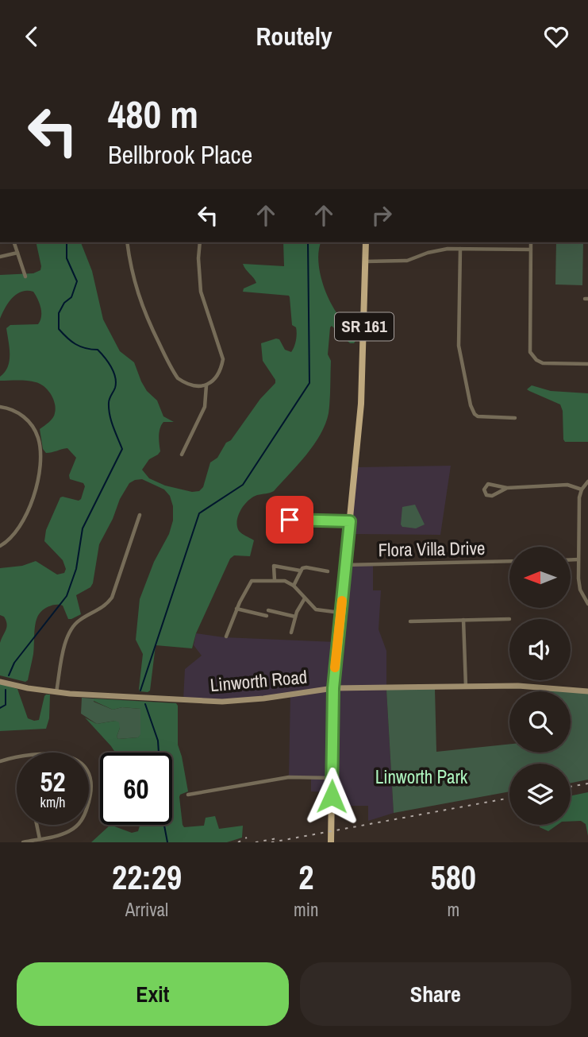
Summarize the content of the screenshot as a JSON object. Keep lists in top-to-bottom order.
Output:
{
  "streets": {
    "main road": ["SR 161", "Linworth Road"],
    "street": ["Flora Villa Drive"]
  },
  "crossings": [
    ["SR 161", "Flora Villa Drive"],
    ["SR 161", "Linworth Road"]
  ],
  "parks": ["Linworth Park"],
  "north": "left",
  "page": {
    "header": "Routely",
    "turn": ["480 m", "Bellbrook Place"],
    "speed": "52 km/h",
    "limit": "60",
    "eta": [
      "22:29",
      "Arrival",
      "2",
      "min",
      "580",
      "m"
    ],
    "buttons": ["Exit", "Share"]
  }
}
